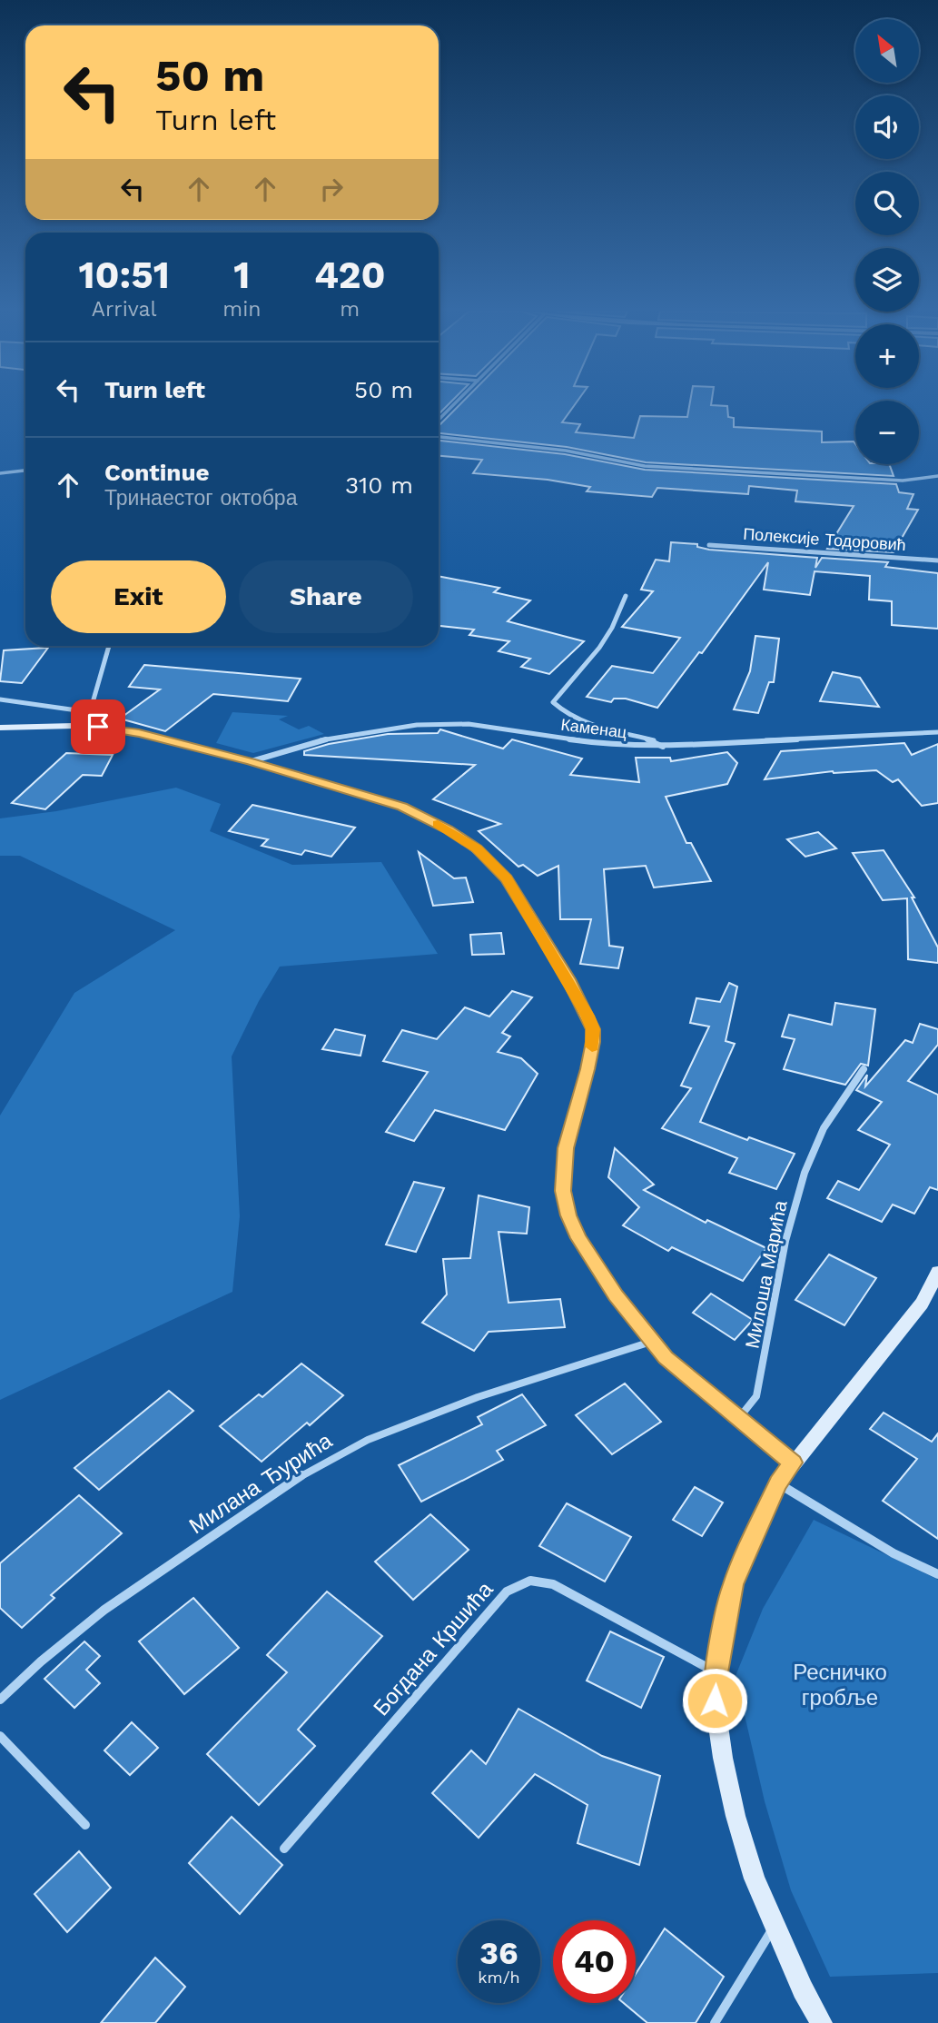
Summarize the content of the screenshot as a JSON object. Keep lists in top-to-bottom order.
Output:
{
  "streets": {
    "street": [
      "Полексије Тодоровић",
      "Каменац",
      "Милоша Марића",
      "Милана Ђурића",
      "Богдана Кршића"
    ]
  },
  "parks": ["Ресничко гробље"],
  "north": "top left",
  "page": {
    "map_buttons": ["+", "−"],
    "turn": ["50 m", "Turn left"],
    "eta": [
      "10:51",
      "Arrival",
      "1",
      "min",
      "420",
      "m"
    ],
    "list": [
      {
        "name": "Turn left",
        "value": "50 m"
      },
      {
        "name": "Continue",
        "note": "Тринаестог октобра",
        "value": "310 m"
      }
    ],
    "buttons": ["Exit", "Share"],
    "speed": "36 km/h",
    "limit": "40"
  }
}
